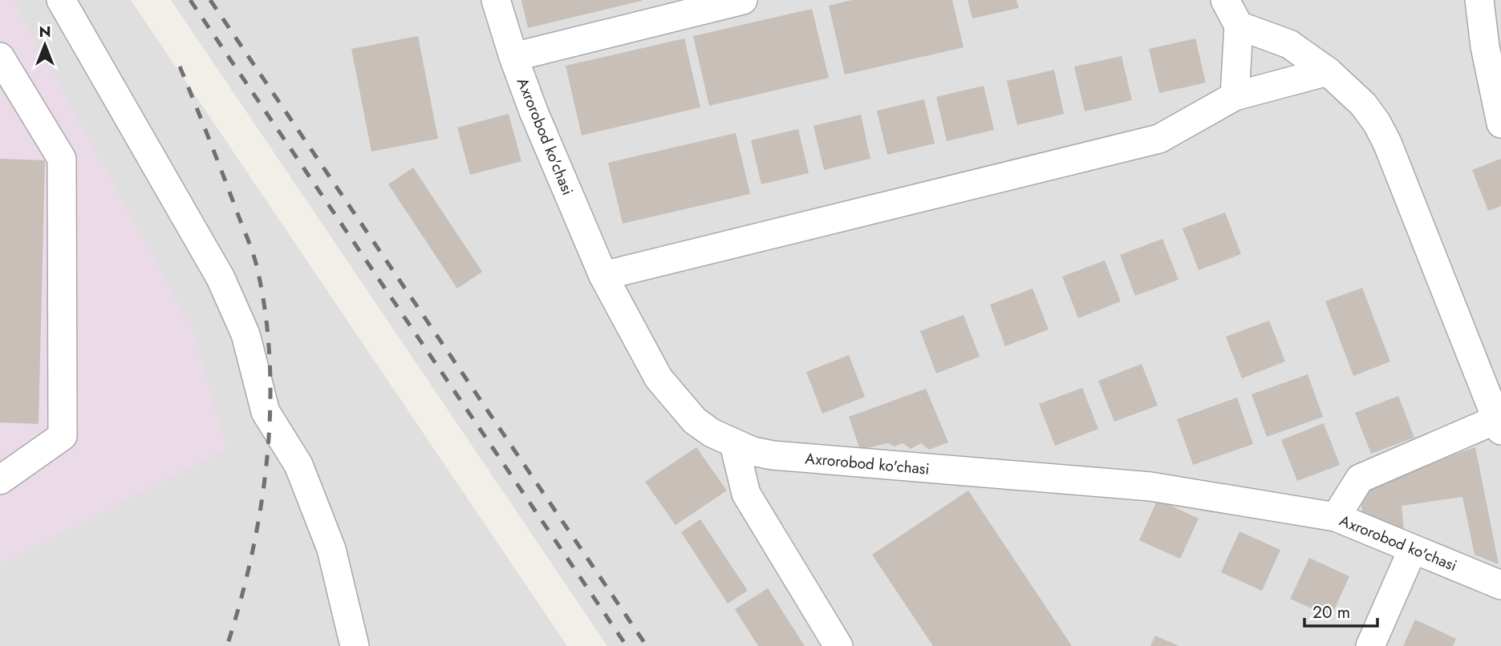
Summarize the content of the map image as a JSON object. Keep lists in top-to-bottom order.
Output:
{
  "streets": {
    "street": ["Axrorobod ko'chasi"]
  },
  "scale_bar": "20 m",
  "north": "top"
}
